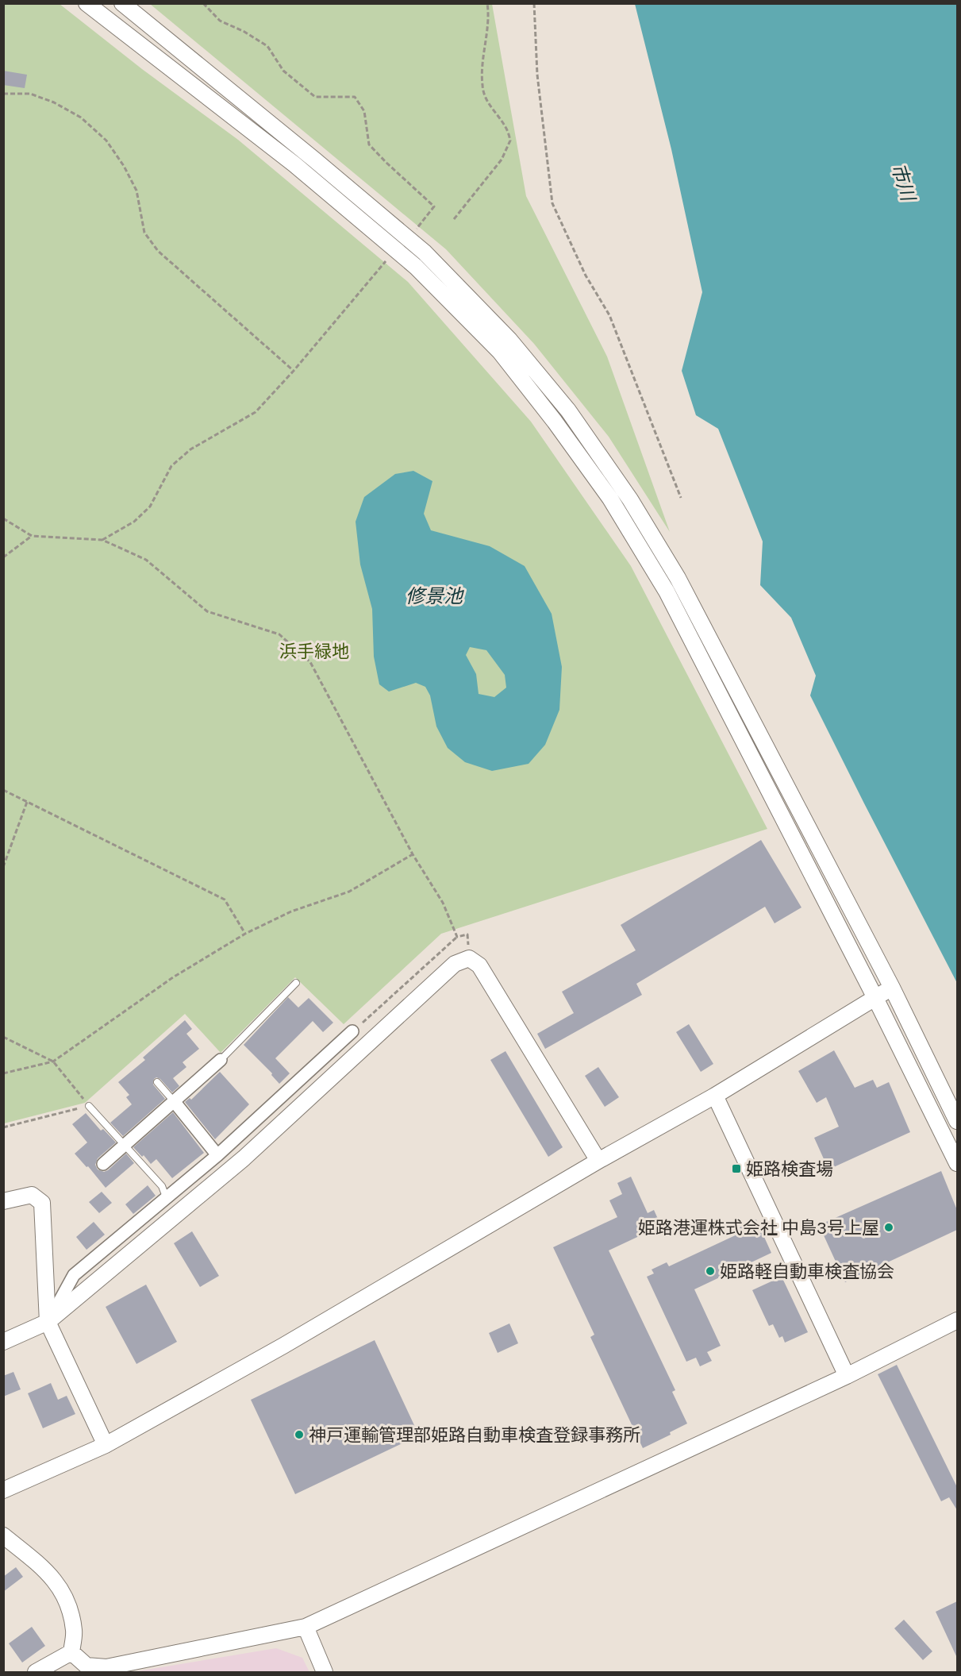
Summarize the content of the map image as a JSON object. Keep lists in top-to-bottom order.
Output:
{
  "water": ["市川", "修景池"],
  "parks": ["浜手緑地"],
  "places": {
    "transit": ["姫路検査場"],
    "other": ["姫路港運株式会社 中島3号上屋", "姫路軽自動車検査協会", "神戸運輸管理部姫路自動車検査登録事務所"]
  }
}
